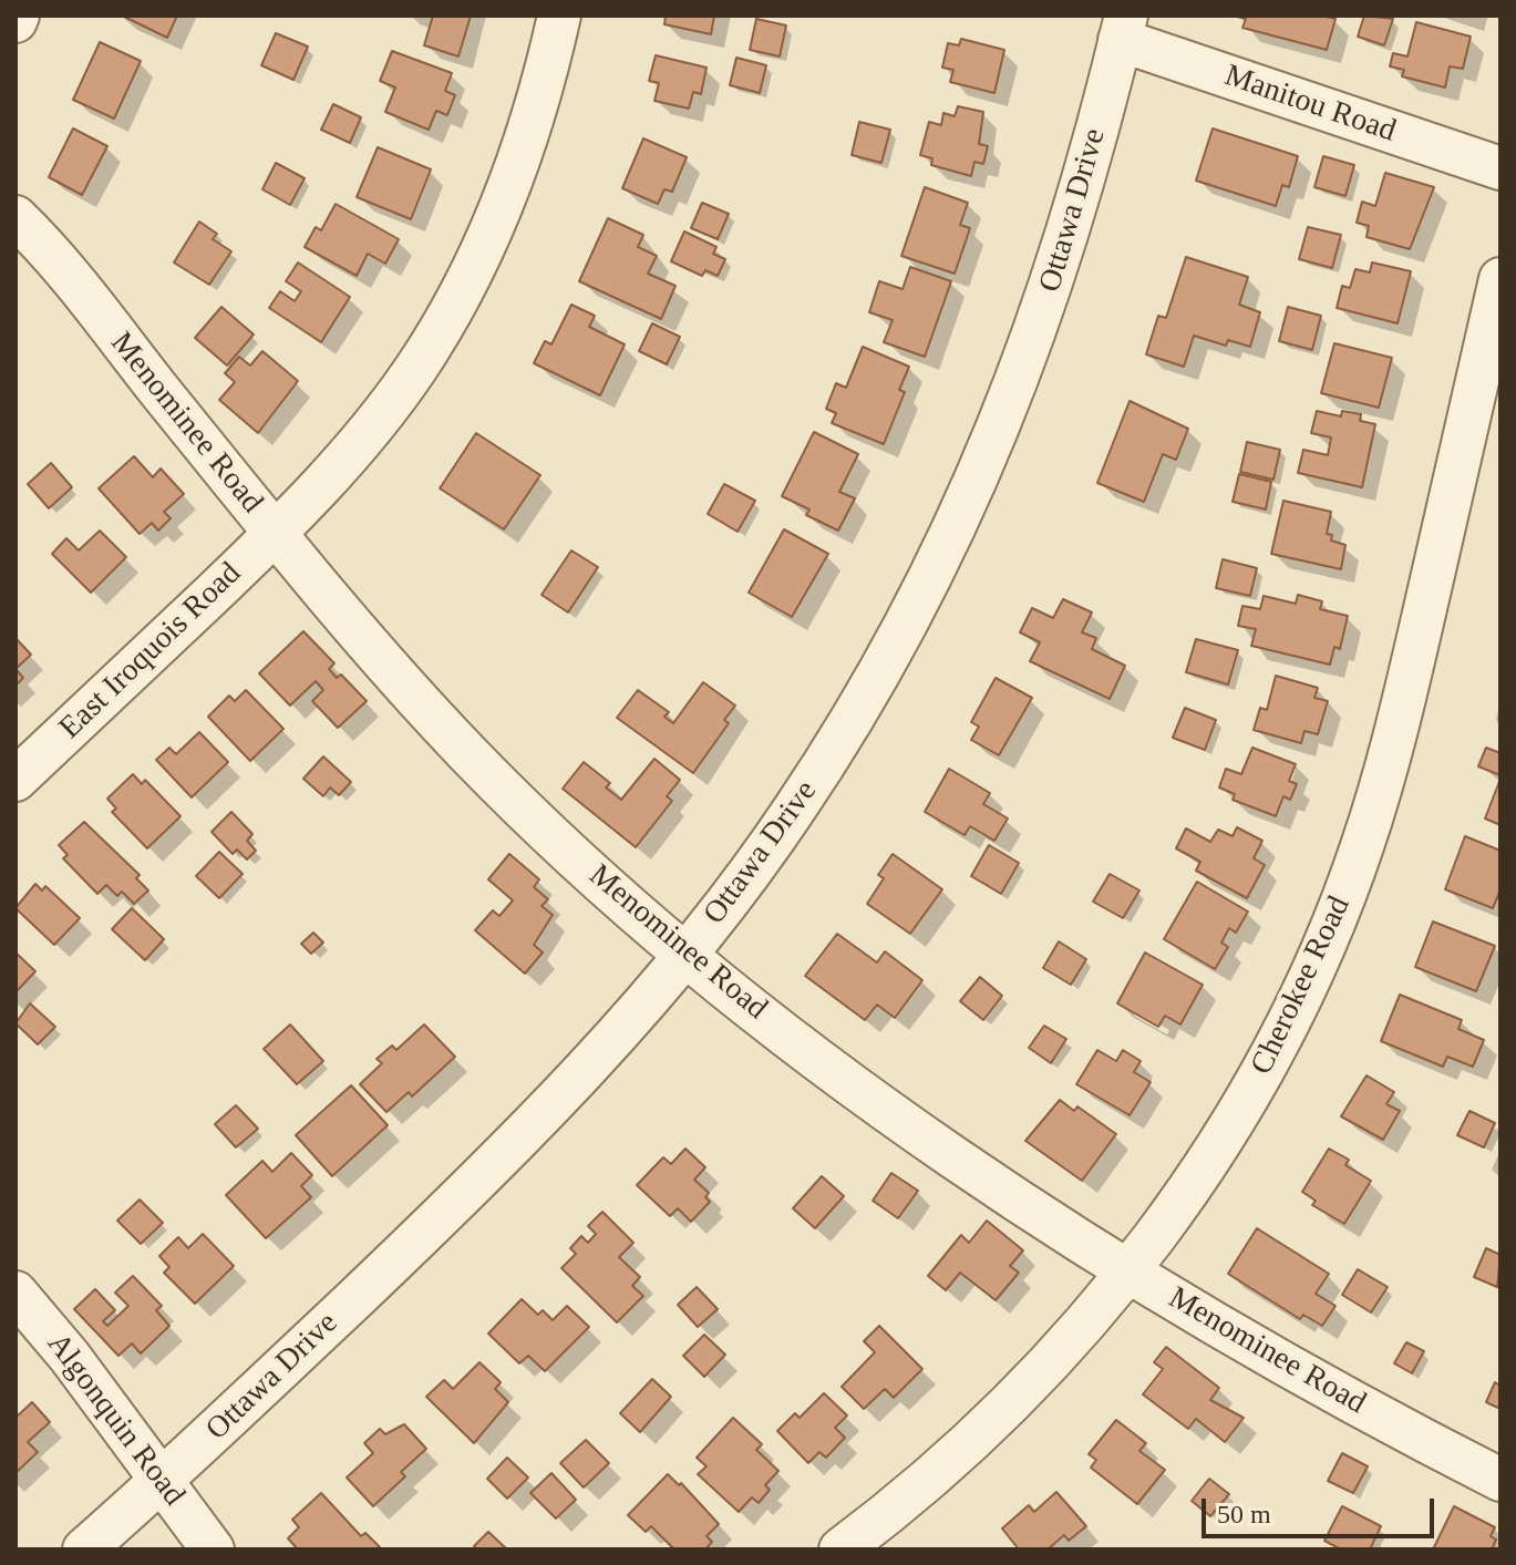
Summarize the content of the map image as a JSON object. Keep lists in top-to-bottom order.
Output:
{
  "streets": {
    "street": [
      "Manitou Road",
      "Ottawa Drive",
      "Menominee Road",
      "East Iroquois Road",
      "Cherokee Road",
      "Algonquin Road"
    ]
  },
  "crossings": [
    ["Manitou Road", "Ottawa Drive"],
    ["Ottawa Drive", "Menominee Road"],
    ["Ottawa Drive", "Algonquin Road"],
    ["Menominee Road", "East Iroquois Road"],
    ["Menominee Road", "Cherokee Road"]
  ],
  "scale_bar": "50 m"
}
